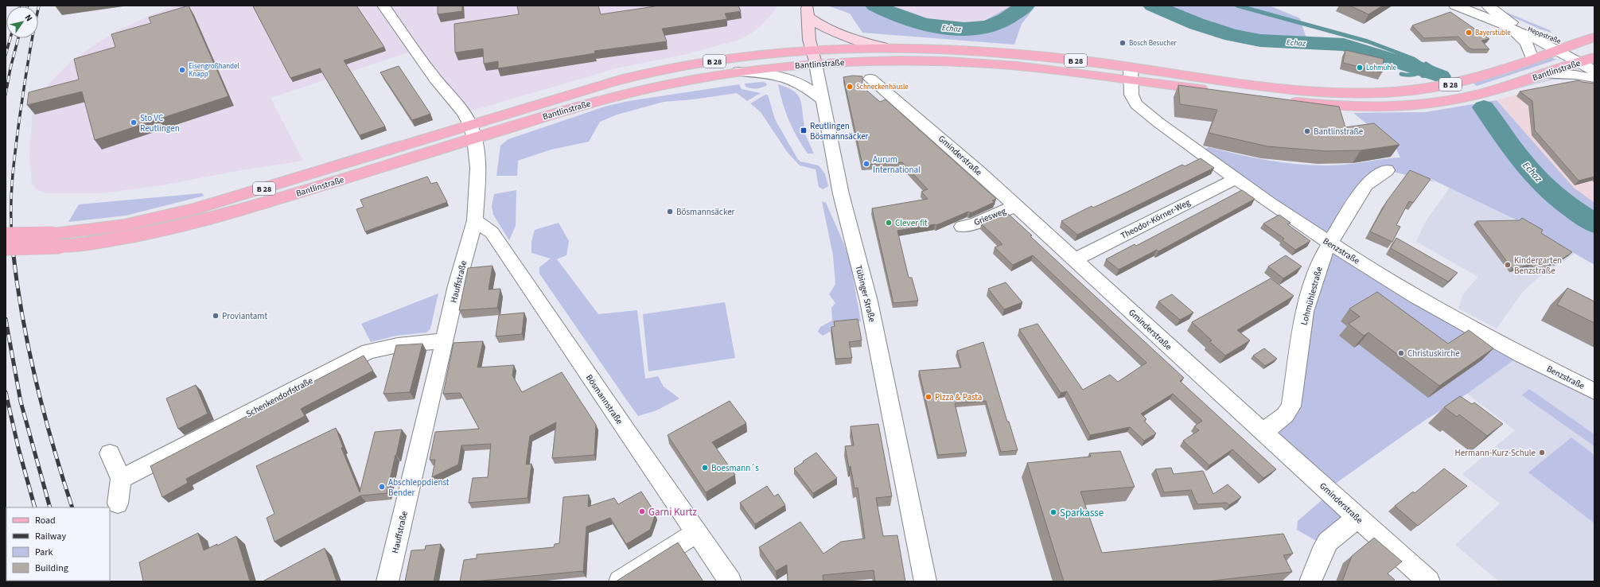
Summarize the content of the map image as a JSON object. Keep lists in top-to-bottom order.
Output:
{
  "streets": {
    "main road": ["B 28", "Bantlinstraße", "Tübinger Straße"],
    "street": [
      "Heppstraße",
      "Gminderstraße",
      "Griesweg",
      "Theodor-Körner-Weg",
      "Benzstraße",
      "Hauffstraße",
      "Lohmühlestraße",
      "Schenkendorfstraße",
      "Bösmannstraße"
    ]
  },
  "crossings": [
    ["Heppstraße", "B 28"],
    ["Heppstraße", "Bantlinstraße"],
    ["B 28", "Bantlinstraße"],
    ["Bantlinstraße", "Benzstraße"],
    ["Bantlinstraße", "Hauffstraße"],
    ["Bantlinstraße", "Tübinger Straße"],
    ["Gminderstraße", "Griesweg"],
    ["Gminderstraße", "Theodor-Körner-Weg"],
    ["Gminderstraße", "Lohmühlestraße"],
    ["Theodor-Körner-Weg", "Benzstraße"],
    ["Benzstraße", "Lohmühlestraße"],
    ["Hauffstraße", "Schenkendorfstraße"],
    ["Hauffstraße", "Bösmannstraße"]
  ],
  "water": ["Echaz"],
  "places": {
    "other": [
      "Bayerstüble",
      "Bosch Besucher",
      "Lohmühle",
      "Eisengroßhandel Knapp",
      "Schneckenhäusle",
      "Sto VC Reutlingen",
      "Bantlinstraße",
      "Aurum International",
      "Bösmannsäcker",
      "Clever fit",
      "Kindergarten Benzstraße",
      "Proviantamt",
      "Christuskirche",
      "Pizza & Pasta",
      "Hermann-Kurz-Schule",
      "Boesmann´s",
      "Abschleppdienst Bender",
      "Garni Kurtz",
      "Sparkasse"
    ],
    "transit": ["Reutlingen Bösmannsäcker"]
  },
  "legend": [
    "Road",
    "Railway",
    "Park",
    "Building"
  ],
  "north": "top right"
}
